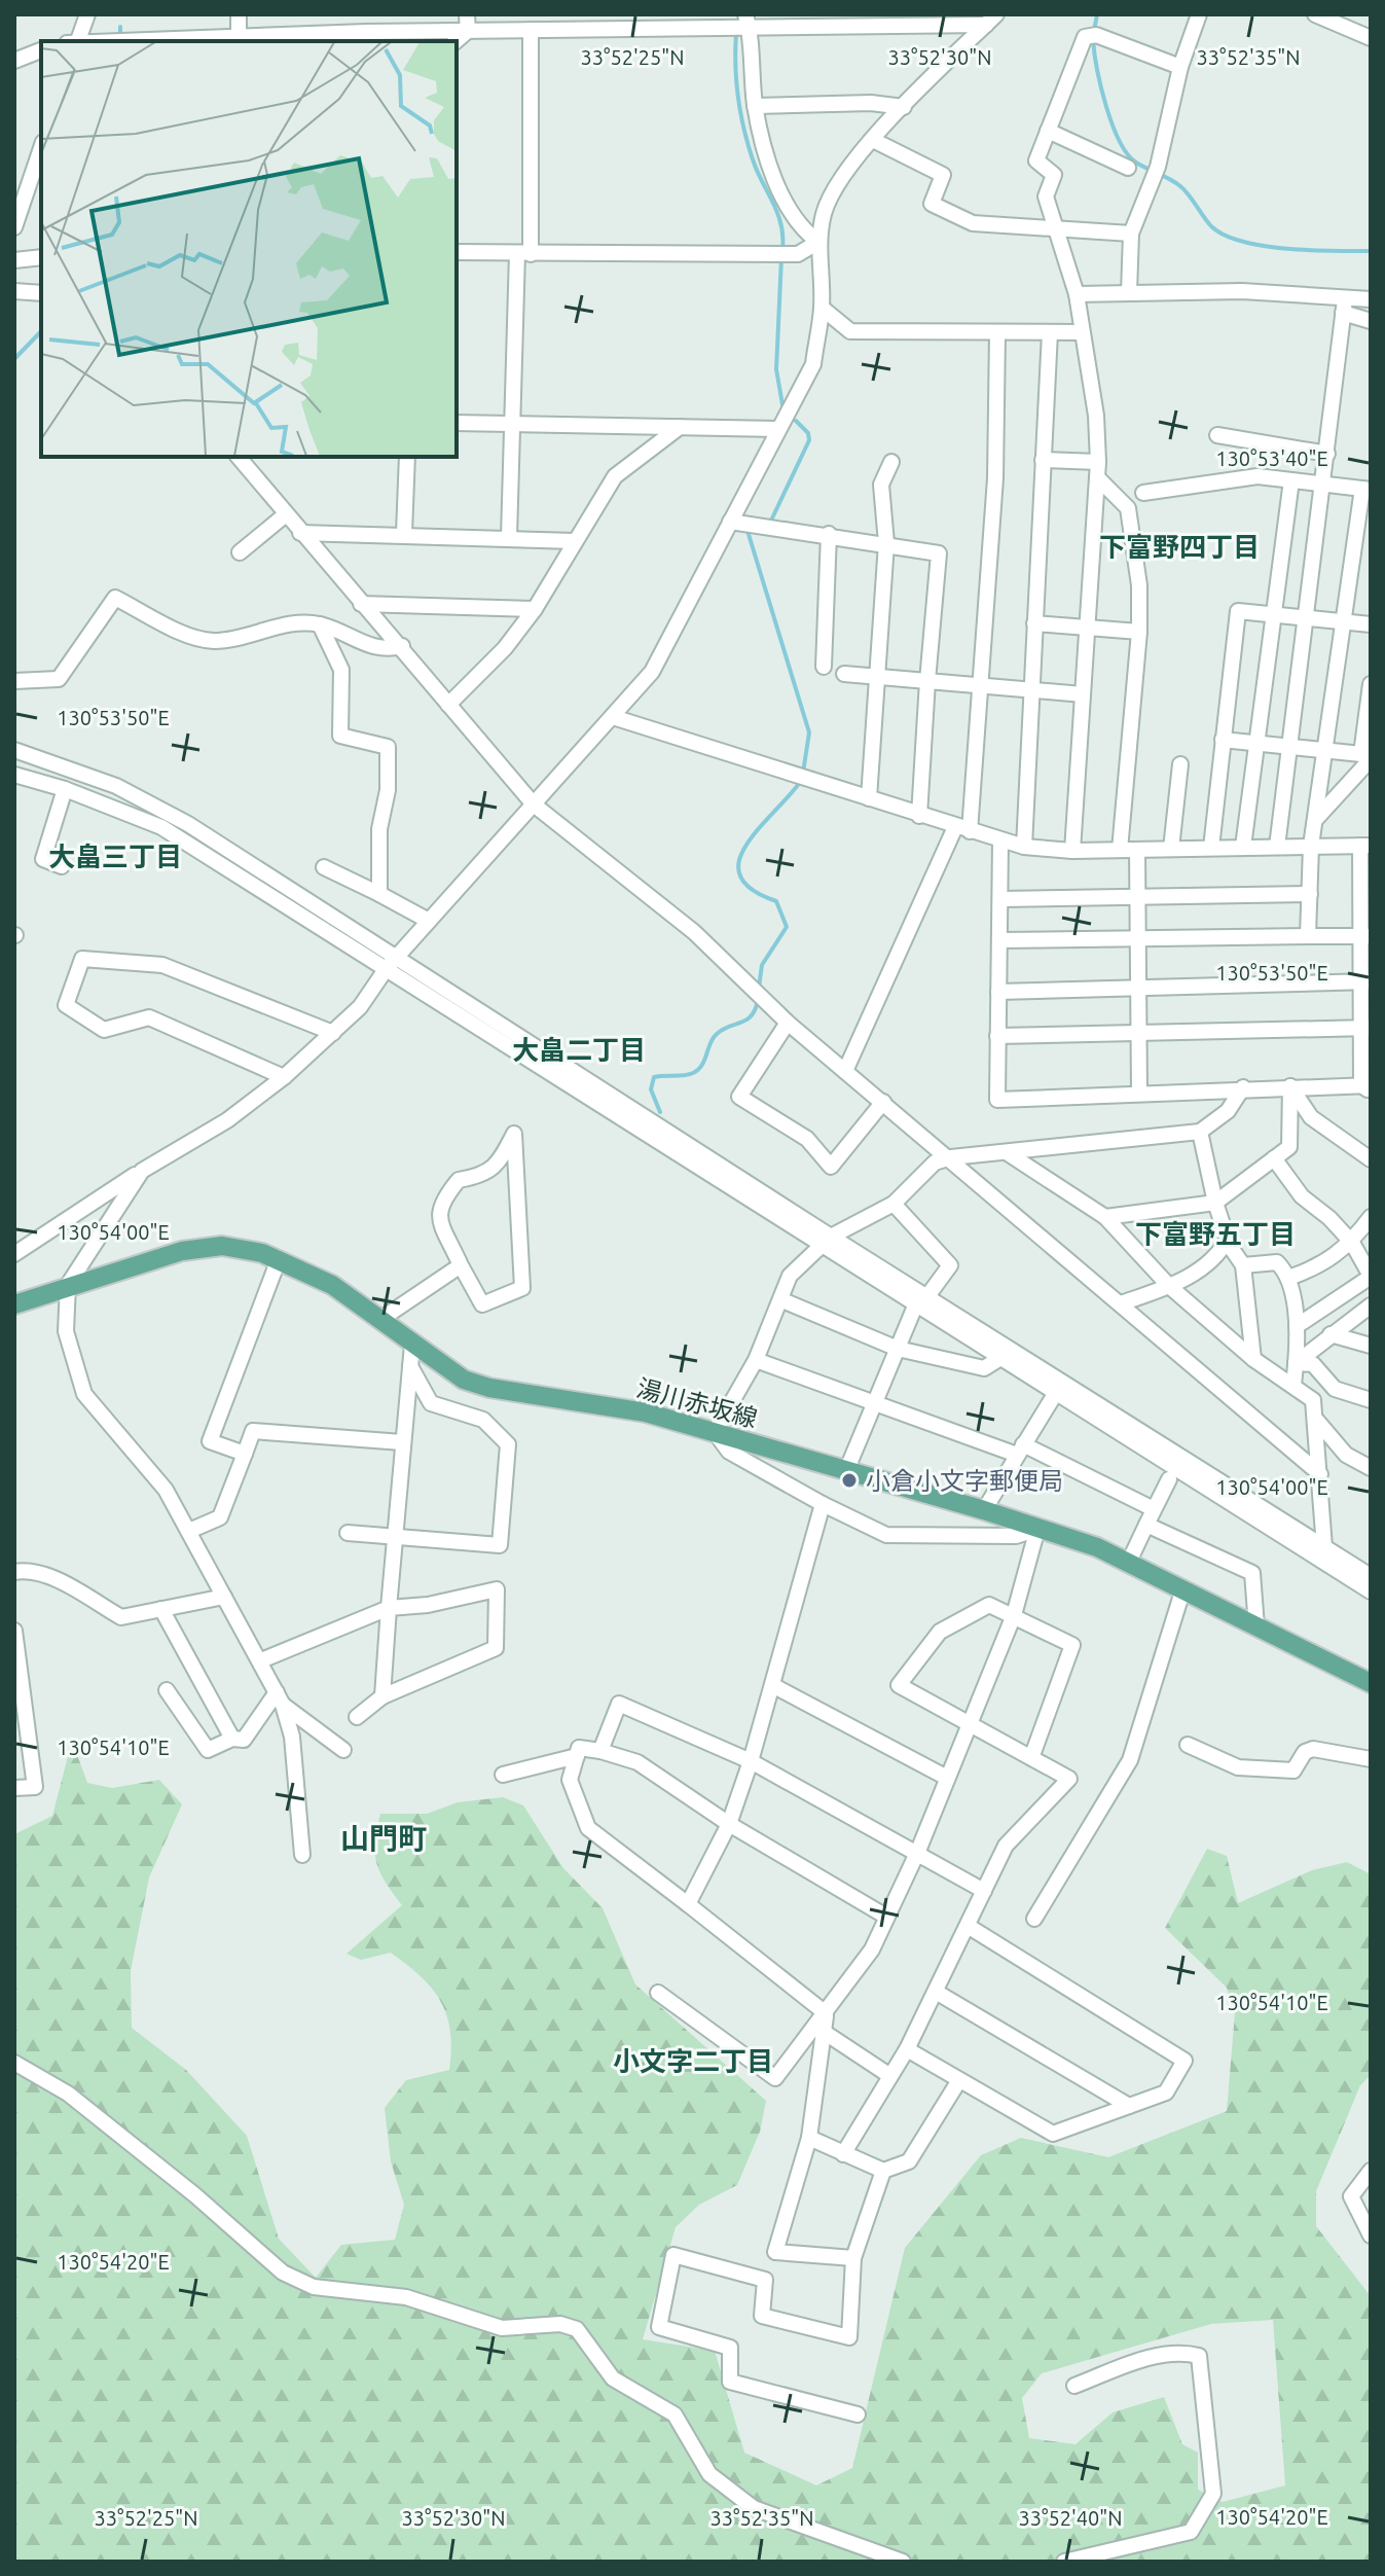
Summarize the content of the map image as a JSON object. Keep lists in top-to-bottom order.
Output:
{
  "streets": {
    "main road": ["湯川赤坂線"]
  },
  "districts": [
    "下富野四丁目",
    "大畠三丁目",
    "大畠二丁目",
    "下富野五丁目",
    "山門町",
    "小文字二丁目"
  ],
  "places": ["小倉小文字郵便局"],
  "coordinates": [
    "33°52'25\"N",
    "33°52'30\"N",
    "33°52'35\"N",
    "130°53'40\"E",
    "130°53'50\"E",
    "130°54'00\"E",
    "130°54'10\"E",
    "130°54'20\"E",
    "33°52'40\"N"
  ]
}
